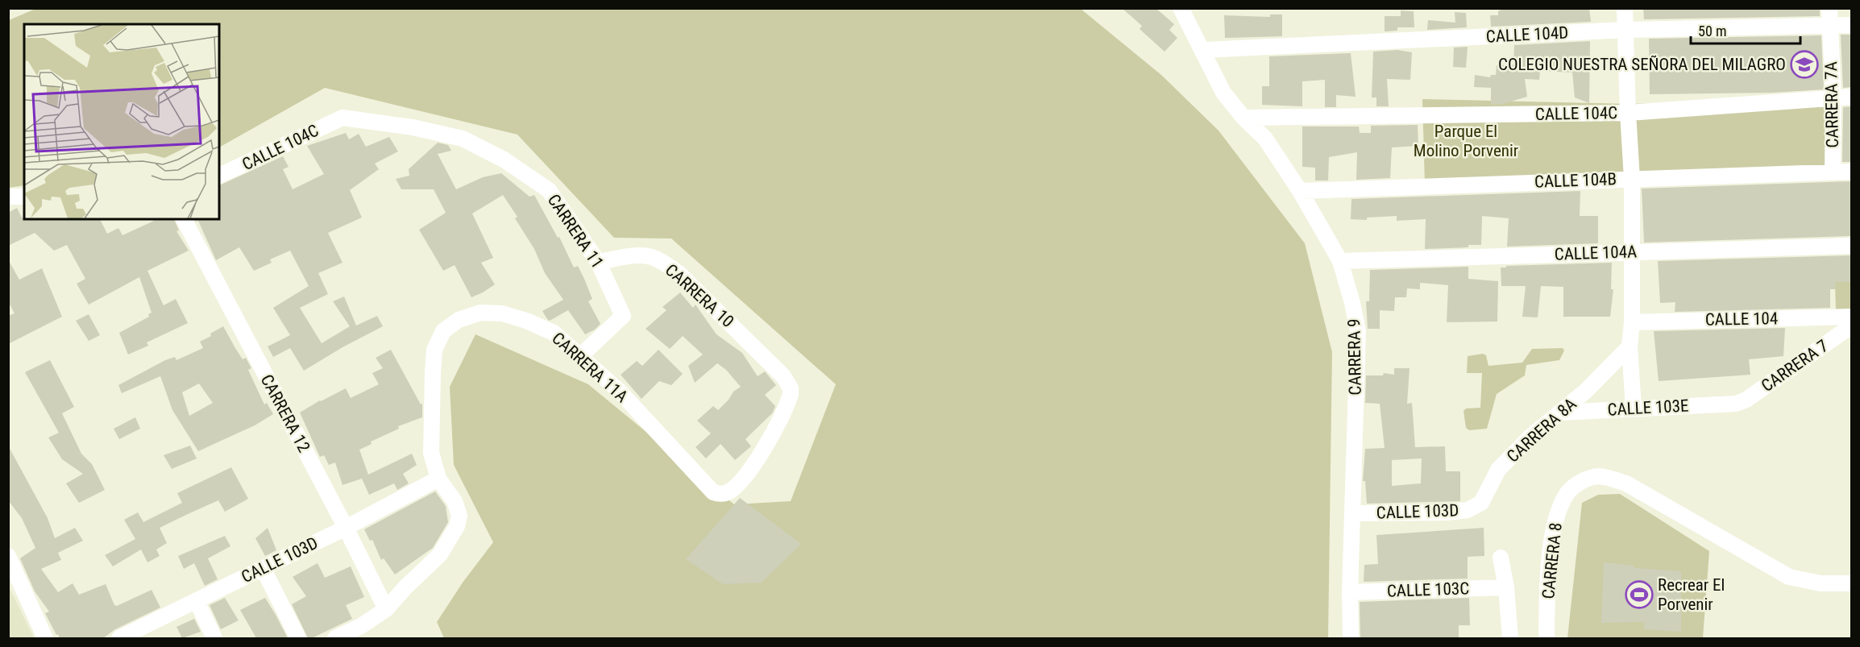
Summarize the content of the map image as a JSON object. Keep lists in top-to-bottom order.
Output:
{
  "streets": {
    "street": [
      "CALLE 104D",
      "CARRERA 7A",
      "CALLE 104C",
      "CALLE 104B",
      "CARRERA 11",
      "CALLE 104A",
      "CARRERA 10",
      "CALLE 104",
      "CARRERA 9",
      "CARRERA 7",
      "CARRERA 11A",
      "CALLE 103E",
      "CARRERA 12",
      "CARRERA 8A",
      "CALLE 103D",
      "CARRERA 8",
      "CALLE 103C"
    ]
  },
  "crossings": [
    ["CALLE 104D", "CARRERA 7A"],
    ["CALLE 104D", "CARRERA 9"],
    ["CARRERA 7A", "CALLE 104C"],
    ["CARRERA 7A", "CALLE 104B"],
    ["CALLE 104C", "CARRERA 11"],
    ["CALLE 104C", "CARRERA 9"],
    ["CALLE 104B", "CARRERA 9"],
    ["CARRERA 11", "CARRERA 10"],
    ["CARRERA 11", "CARRERA 11A"],
    ["CALLE 104A", "CARRERA 9"],
    ["CARRERA 10", "CARRERA 11A"],
    ["CARRERA 9", "CALLE 103D"],
    ["CARRERA 9", "CALLE 103C"],
    ["CARRERA 7", "CALLE 103E"],
    ["CARRERA 11A", "CARRERA 12"],
    ["CARRERA 11A", "CALLE 103D"],
    ["CALLE 103E", "CARRERA 8A"],
    ["CARRERA 12", "CALLE 103D"],
    ["CARRERA 8A", "CALLE 103D"]
  ],
  "parks": ["Parque El Molino Porvenir"],
  "places": {
    "school or university": ["COLEGIO NUESTRA SEÑORA DEL MILAGRO"],
    "sports": ["Recrear El Porvenir"]
  },
  "scale_bar": "50 m"
}
